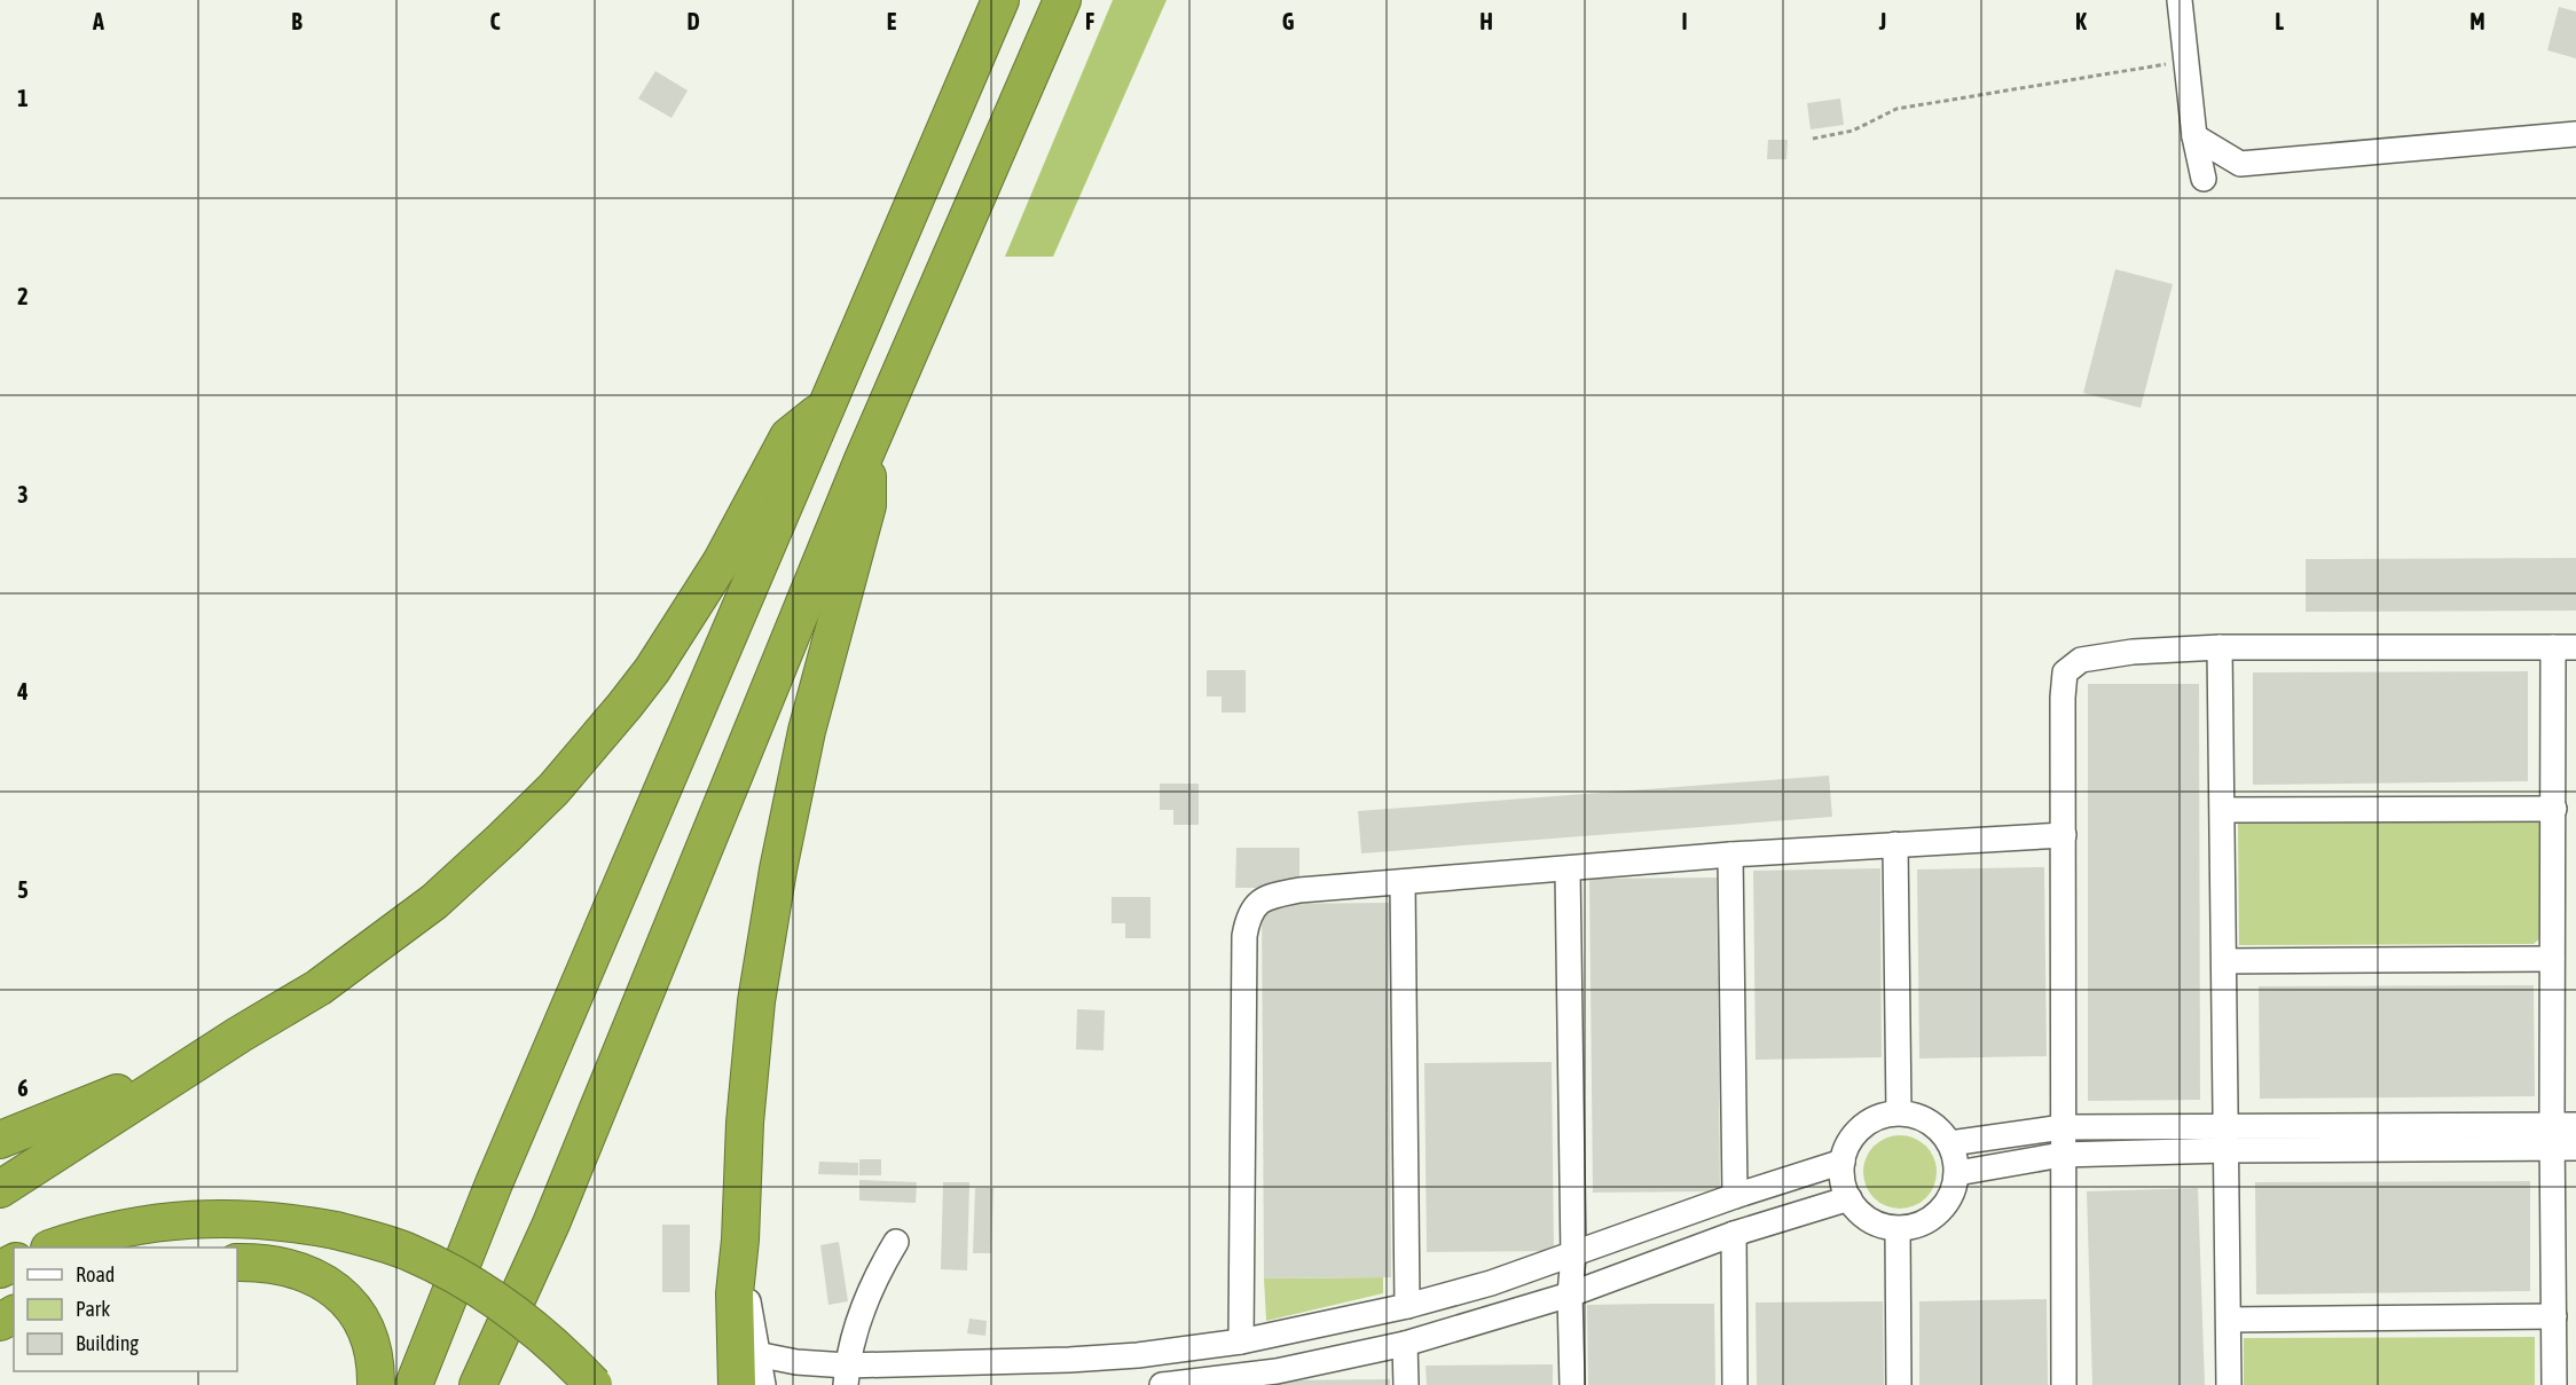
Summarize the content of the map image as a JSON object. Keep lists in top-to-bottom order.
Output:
{
  "legend": ["Road", "Park", "Building"],
  "grid": {
    "columns": [
      "A",
      "B",
      "C",
      "D",
      "E",
      "F",
      "G",
      "H",
      "I",
      "J",
      "K",
      "L",
      "M"
    ],
    "rows": [
      "1",
      "2",
      "3",
      "4",
      "5",
      "6"
    ]
  }
}
